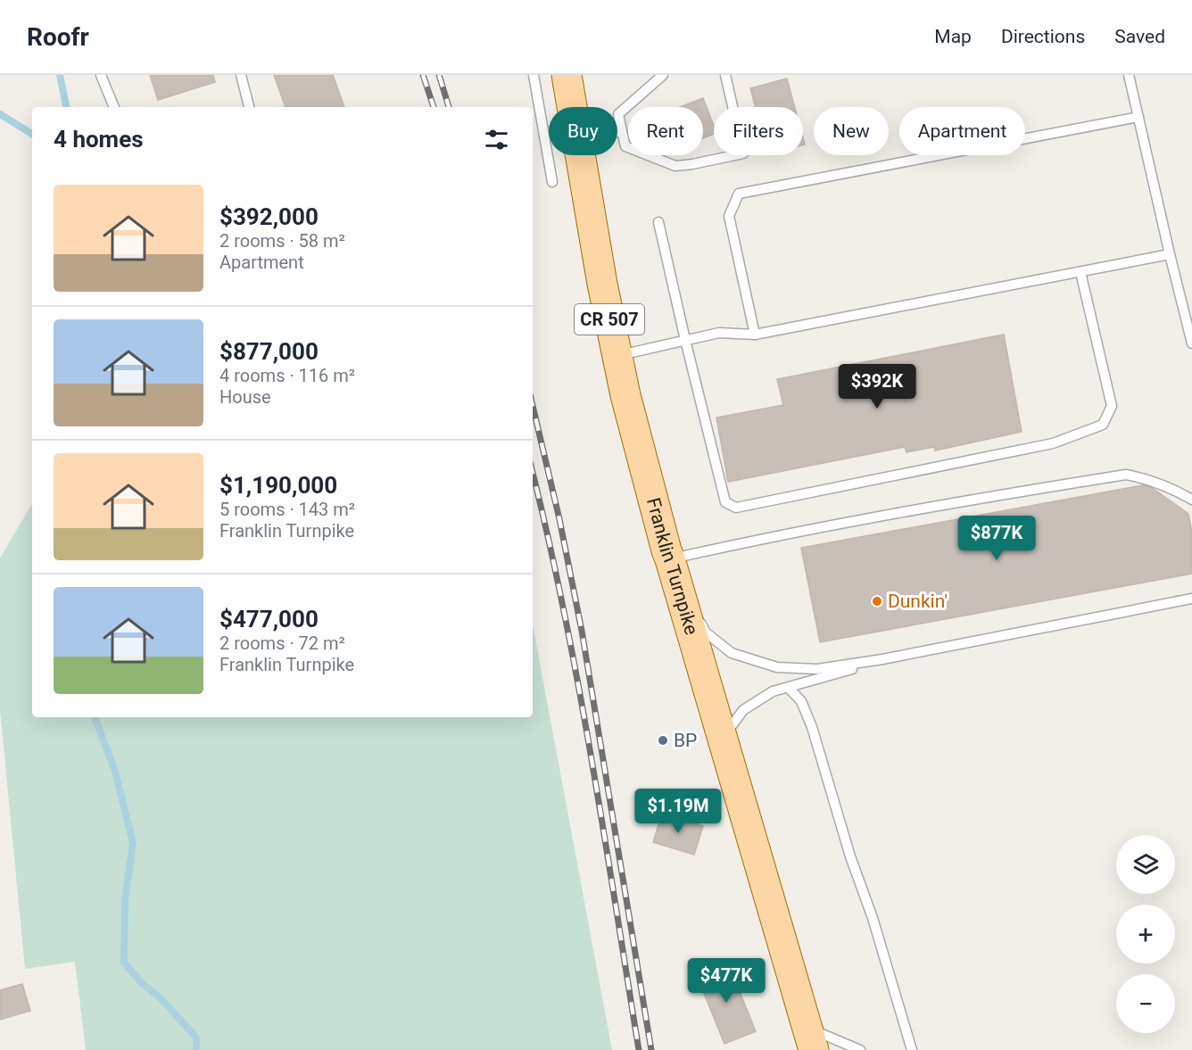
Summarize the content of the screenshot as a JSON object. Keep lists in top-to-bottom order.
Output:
{
  "streets": {
    "main road": ["CR 507", "Franklin Turnpike"]
  },
  "places": ["Dunkin'", "BP"],
  "page": {
    "header": "Roofr",
    "nav": ["Map", "Directions", "Saved"],
    "chip": [
      "Buy",
      "Rent",
      "Filters",
      "New",
      "Apartment"
    ],
    "heading": "4 homes",
    "list": [
      {
        "name": "$392,000",
        "note": "2 rooms · 58 m² · Apartment"
      },
      {
        "name": "$877,000",
        "note": "4 rooms · 116 m² · House"
      },
      {
        "name": "$1,190,000",
        "note": "5 rooms · 143 m² · Franklin Turnpike"
      },
      {
        "name": "$477,000",
        "note": "2 rooms · 72 m² · Franklin Turnpike"
      }
    ],
    "price": [
      "$392K",
      "$877K",
      "$1.19M",
      "$477K"
    ],
    "map_buttons": ["+", "−"]
  }
}
